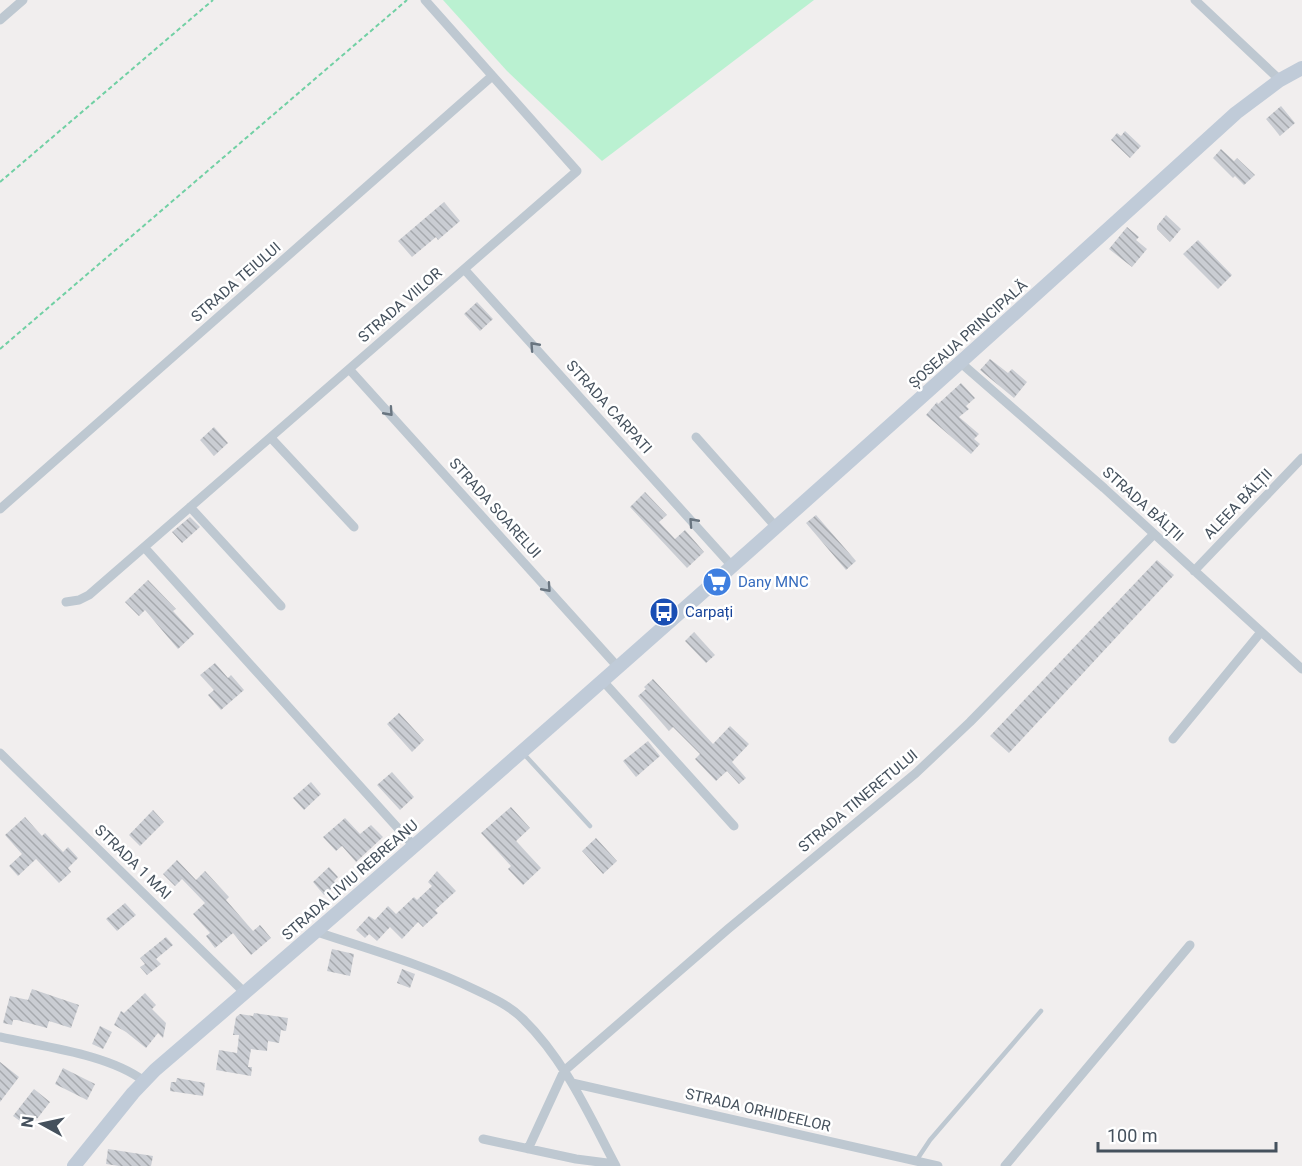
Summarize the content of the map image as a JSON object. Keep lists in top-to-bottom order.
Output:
{
  "streets": {
    "main road": ["ȘOSEAUA PRINCIPALĂ", "STRADA LIVIU REBREANU"],
    "street": [
      "STRADA TEIULUI",
      "STRADA VIILOR",
      "STRADA CARPATI",
      "STRADA BĂLȚII",
      "ALEEA BĂLȚII",
      "STRADA SOARELUI",
      "STRADA TINERETULUI",
      "STRADA 1 MAI",
      "STRADA ORHIDEELOR"
    ]
  },
  "crossings": [
    ["STRADA TEIULUI", "STRADA VIILOR"],
    ["STRADA VIILOR", "STRADA CARPATI"],
    ["STRADA VIILOR", "STRADA SOARELUI"],
    ["ȘOSEAUA PRINCIPALĂ", "STRADA CARPATI"],
    ["ȘOSEAUA PRINCIPALĂ", "STRADA BĂLȚII"],
    ["ȘOSEAUA PRINCIPALĂ", "STRADA LIVIU REBREANU"],
    ["STRADA BĂLȚII", "ALEEA BĂLȚII"],
    ["STRADA BĂLȚII", "STRADA TINERETULUI"],
    ["STRADA SOARELUI", "STRADA LIVIU REBREANU"],
    ["STRADA 1 MAI", "STRADA LIVIU REBREANU"]
  ],
  "one_way": ["STRADA SOARELUI"],
  "places": {
    "supermarket": ["Dany MNC"],
    "bus stop": ["Carpați"]
  },
  "scale_bar": "100 m",
  "north": "left"
}
